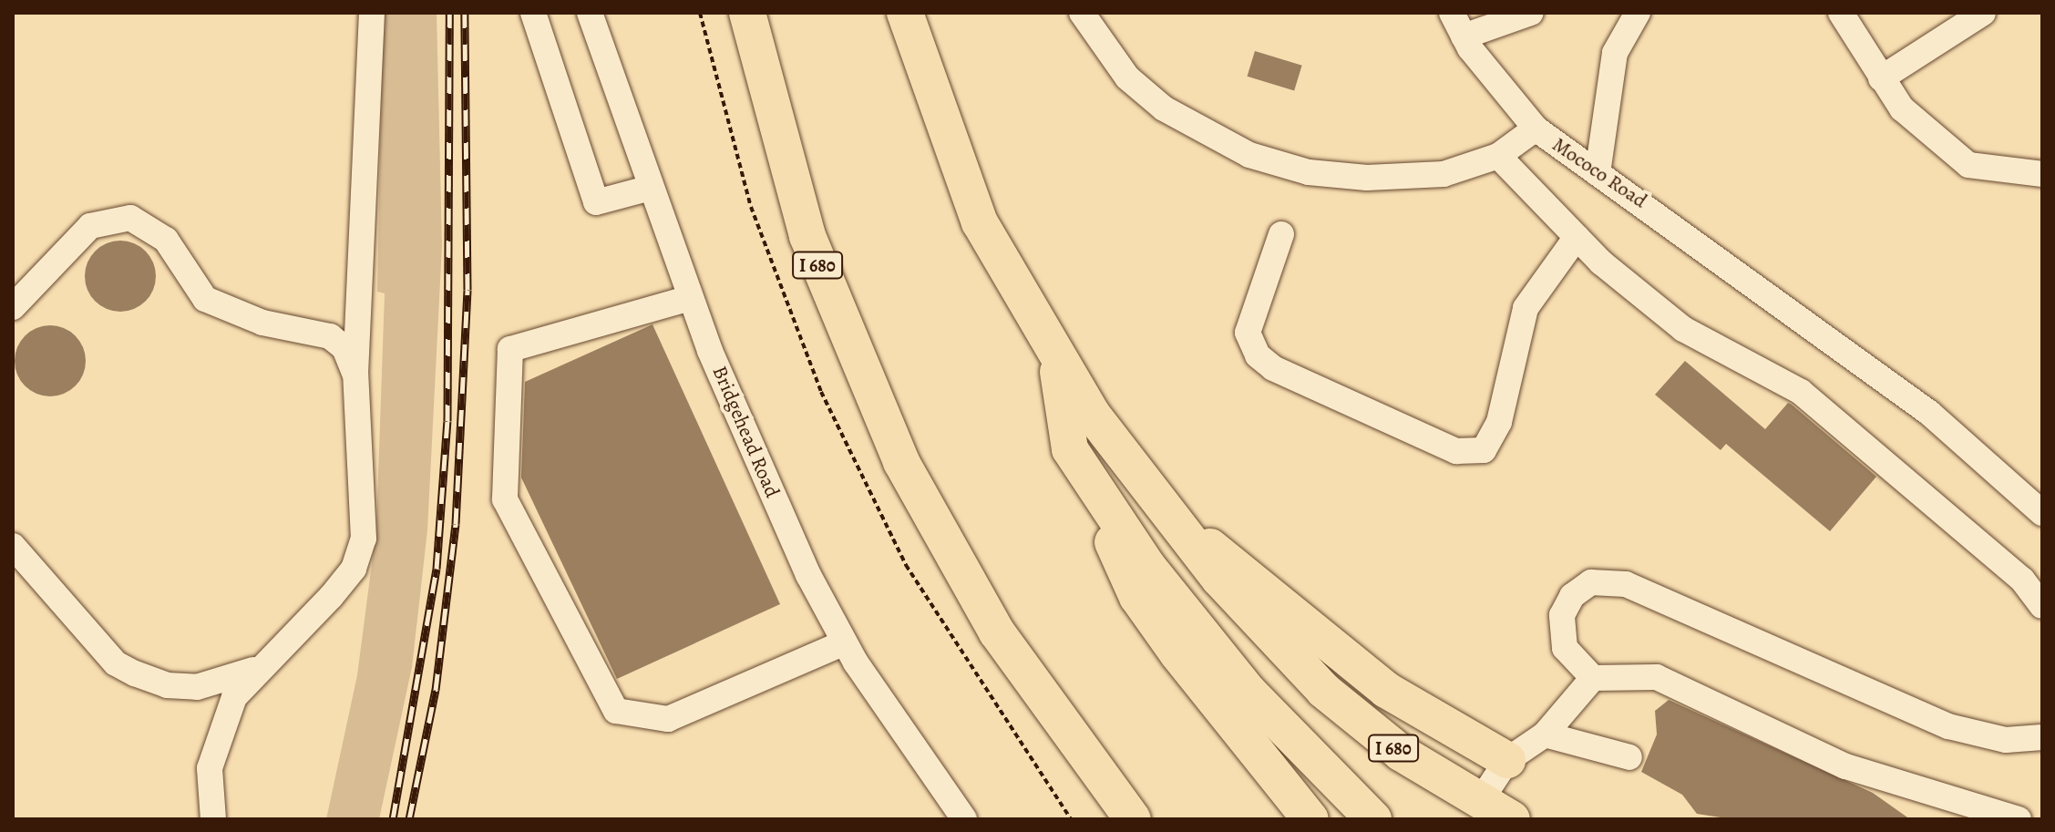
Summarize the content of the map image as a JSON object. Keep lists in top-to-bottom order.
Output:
{
  "streets": {
    "highway": ["I 680"],
    "street": ["Mococo Road", "Bridgehead Road"]
  }
}
